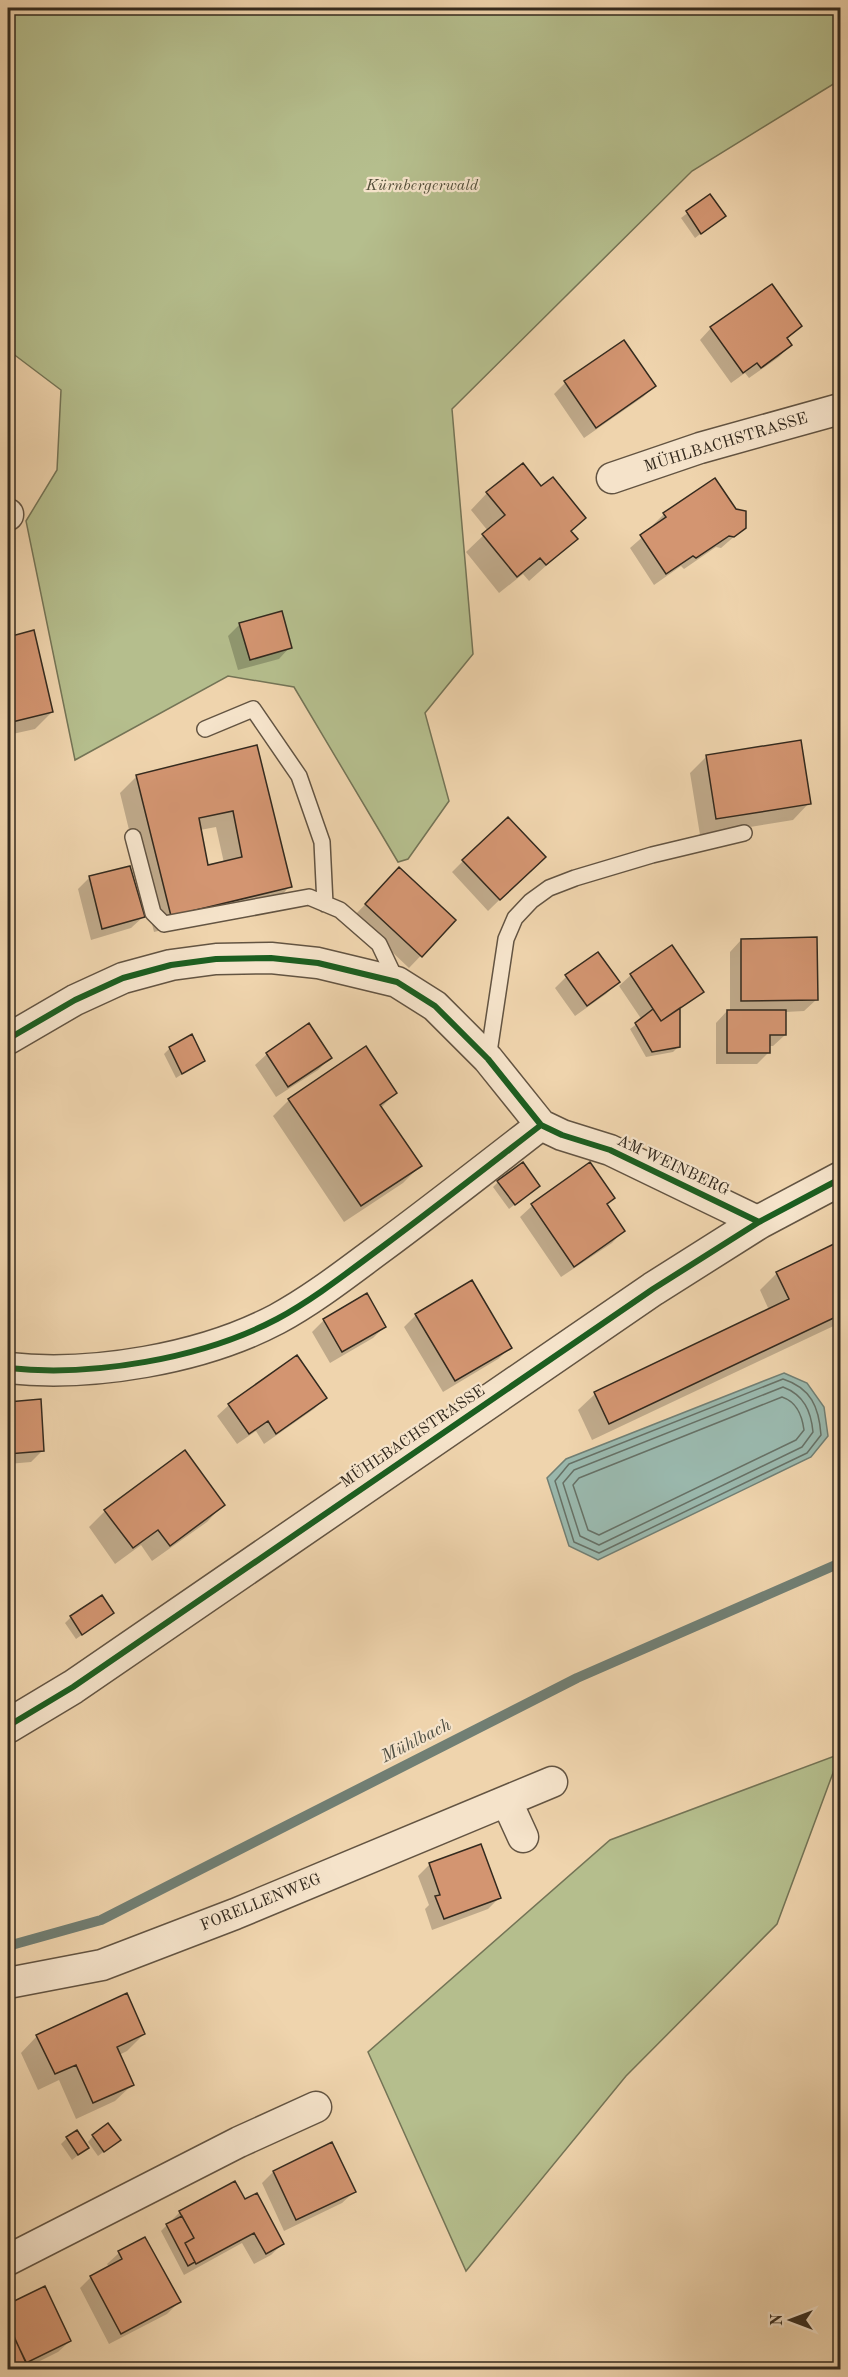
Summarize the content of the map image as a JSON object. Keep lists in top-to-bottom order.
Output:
{
  "streets": {
    "street": ["MÜHLBACHSTRASSE", "AM WEINBERG", "FORELLENWEG"]
  },
  "crossings": [
    ["MÜHLBACHSTRASSE", "AM WEINBERG"]
  ],
  "water": ["Mühlbach"],
  "parks": ["Kürnbergerwald"],
  "north": "left"
}
